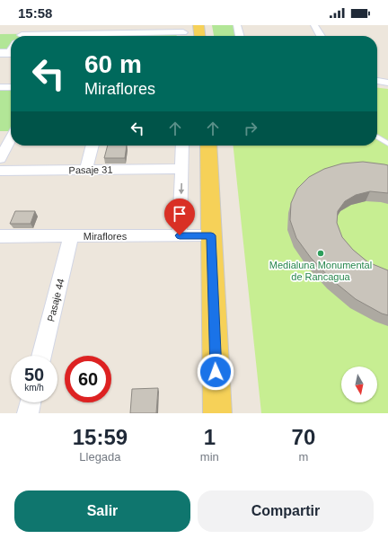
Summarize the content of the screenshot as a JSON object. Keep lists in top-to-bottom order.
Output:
{
  "streets": {
    "street": ["Pasaje 31", "Miraflores", "Pasaje 44"]
  },
  "crossings": [
    ["Miraflores", "Pasaje 44"]
  ],
  "places": ["Medialuna Monumental de Rancagua"],
  "north": "bottom",
  "page": {
    "status": "15:58",
    "turn": ["60 m", "Miraflores"],
    "speed": "50 km/h",
    "limit": "60",
    "eta": [
      "15:59",
      "Llegada",
      "1",
      "min",
      "70",
      "m"
    ],
    "buttons": ["Salir", "Compartir"]
  }
}
